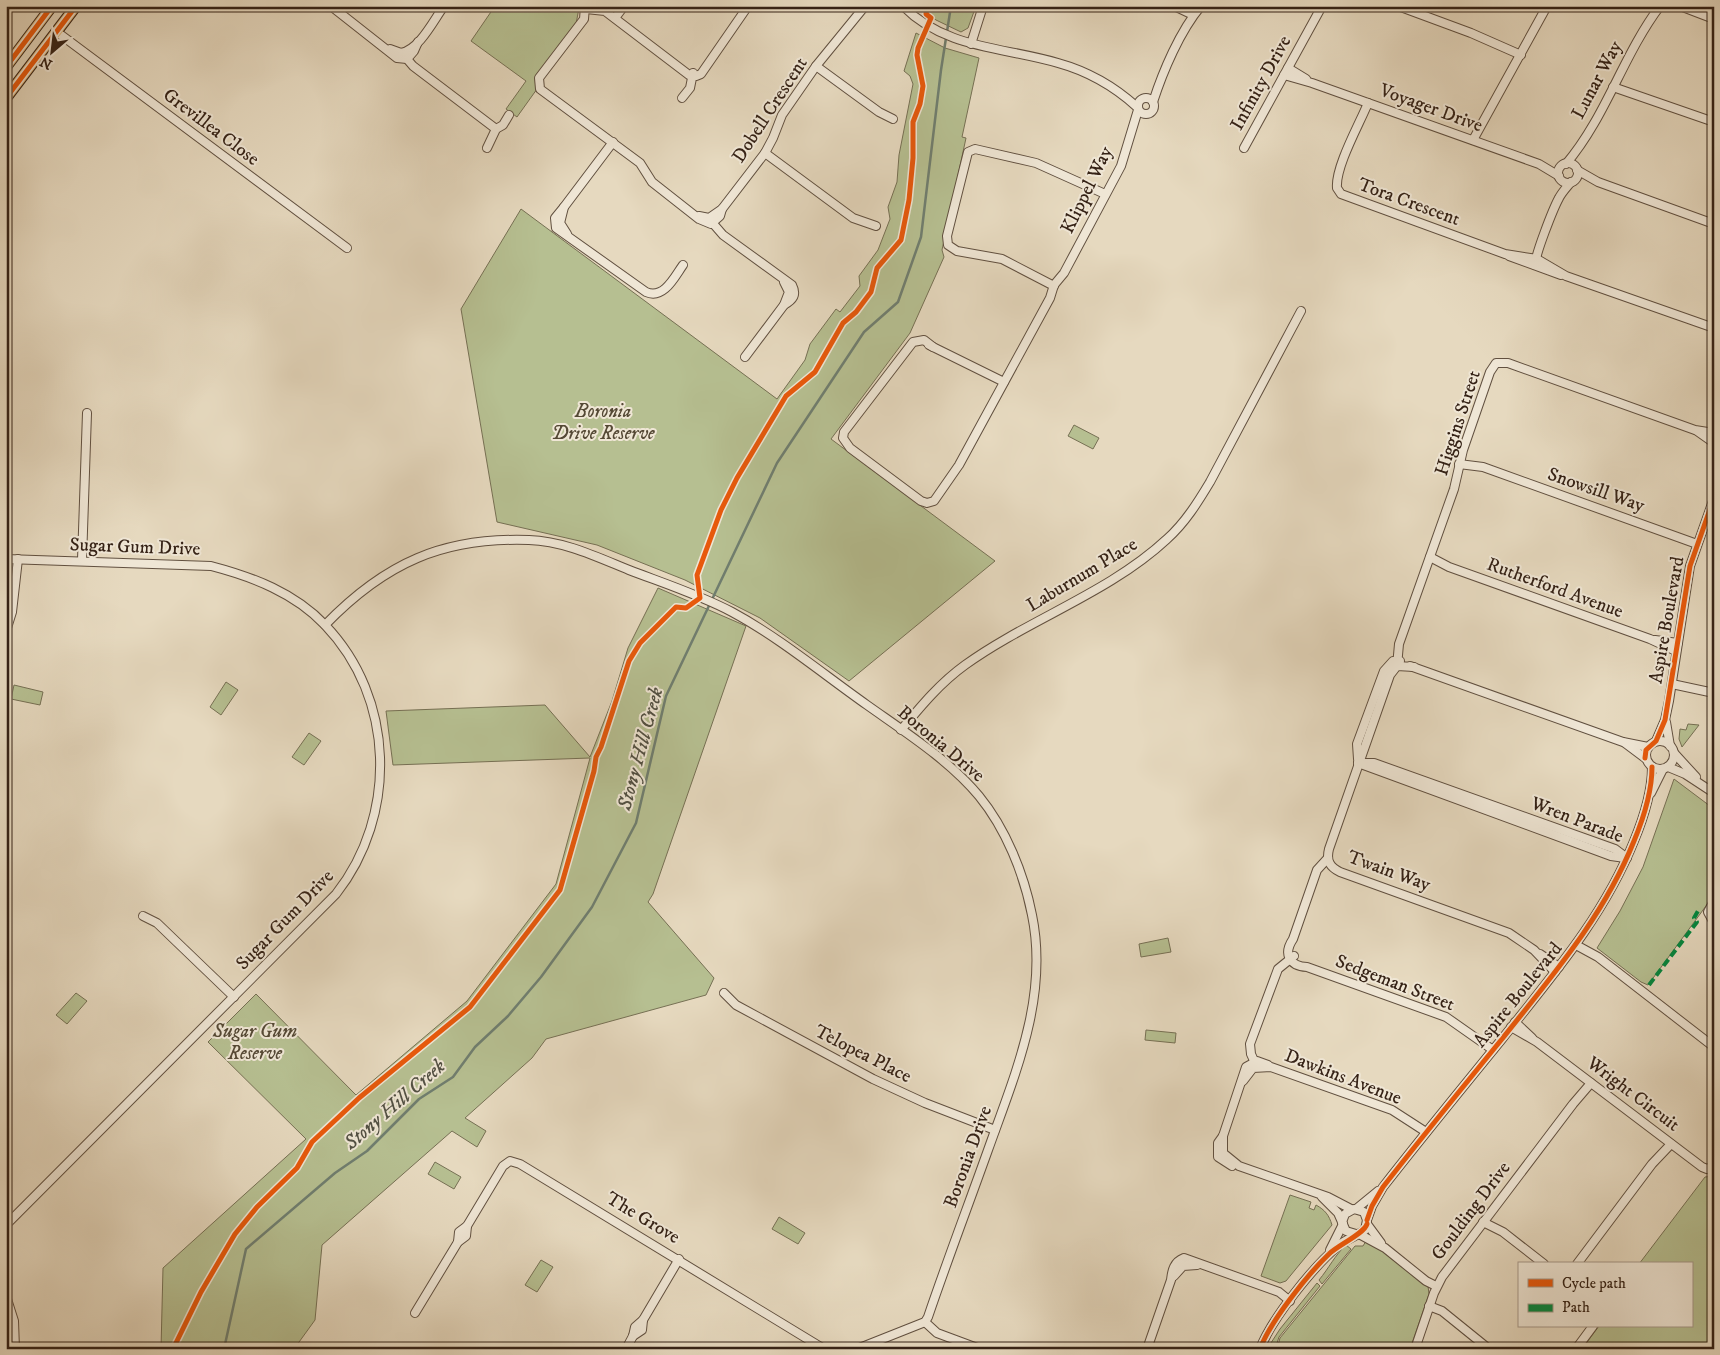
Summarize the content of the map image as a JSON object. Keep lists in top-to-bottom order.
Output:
{
  "streets": {
    "street": [
      "Lunar Way",
      "Infinity Drive",
      "Voyager Drive",
      "Dobell Crescent",
      "Grevillea Close",
      "Klippel Way",
      "Tora Crescent",
      "Higgins Street",
      "Snowsill Way",
      "Sugar Gum Drive",
      "Laburnum Place",
      "Rutherford Avenue",
      "Aspire Boulevard",
      "Boronia Drive",
      "Wren Parade",
      "Twain Way",
      "Sedgeman Street",
      "Telopea Place",
      "Dawkins Avenue",
      "Wright Circuit",
      "Goulding Drive",
      "The Grove"
    ]
  },
  "crossings": [
    ["Lunar Way", "Voyager Drive"],
    ["Infinity Drive", "Voyager Drive"],
    ["Voyager Drive", "Tora Crescent"],
    ["Higgins Street", "Snowsill Way"],
    ["Higgins Street", "Rutherford Avenue"],
    ["Higgins Street", "Twain Way"],
    ["Snowsill Way", "Aspire Boulevard"],
    ["Sugar Gum Drive", "Boronia Drive"],
    ["Laburnum Place", "Boronia Drive"],
    ["Rutherford Avenue", "Aspire Boulevard"],
    ["Aspire Boulevard", "Wren Parade"],
    ["Aspire Boulevard", "Twain Way"],
    ["Aspire Boulevard", "Sedgeman Street"],
    ["Aspire Boulevard", "Dawkins Avenue"],
    ["Aspire Boulevard", "Wright Circuit"],
    ["Boronia Drive", "Telopea Place"],
    ["Wren Parade", "Twain Way"],
    ["Wright Circuit", "Goulding Drive"]
  ],
  "water": ["Stony Hill Creek"],
  "parks": ["Boronia Drive Reserve", "Sugar Gum Reserve"],
  "legend": ["Cycle path", "Path"],
  "north": "bottom left"
}
